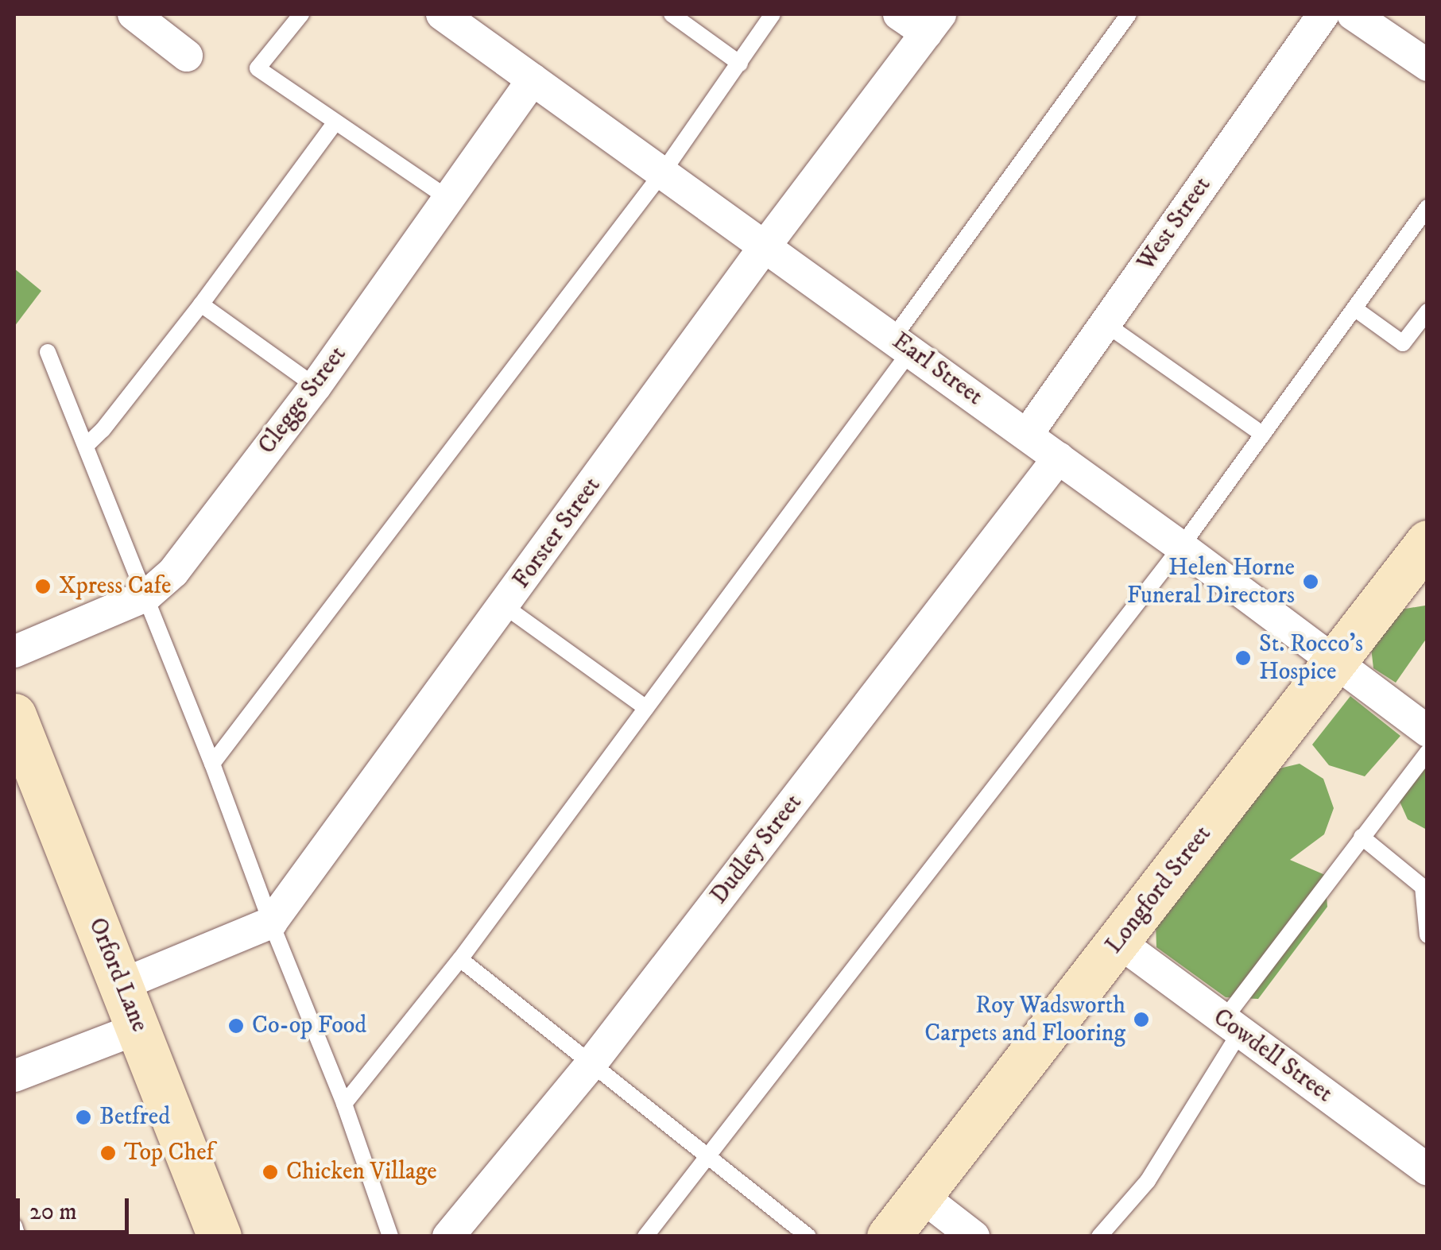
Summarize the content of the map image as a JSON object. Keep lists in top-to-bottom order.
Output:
{
  "streets": {
    "street": [
      "West Street",
      "Earl Street",
      "Clegge Street",
      "Forster Street",
      "Dudley Street",
      "Longford Street",
      "Orford Lane",
      "Cowdell Street"
    ]
  },
  "crossings": [
    ["West Street", "Earl Street"],
    ["Earl Street", "Clegge Street"],
    ["Earl Street", "Forster Street"],
    ["Earl Street", "Dudley Street"],
    ["Earl Street", "Longford Street"],
    ["Longford Street", "Cowdell Street"]
  ],
  "places": [
    "Helen Horne Funeral Directors",
    "Xpress Cafe",
    "St. Rocco's Hospice",
    "Roy Wadsworth Carpets and Flooring",
    "Co-op Food",
    "Betfred",
    "Top Chef",
    "Chicken Village"
  ],
  "scale_bar": "20 m"
}
